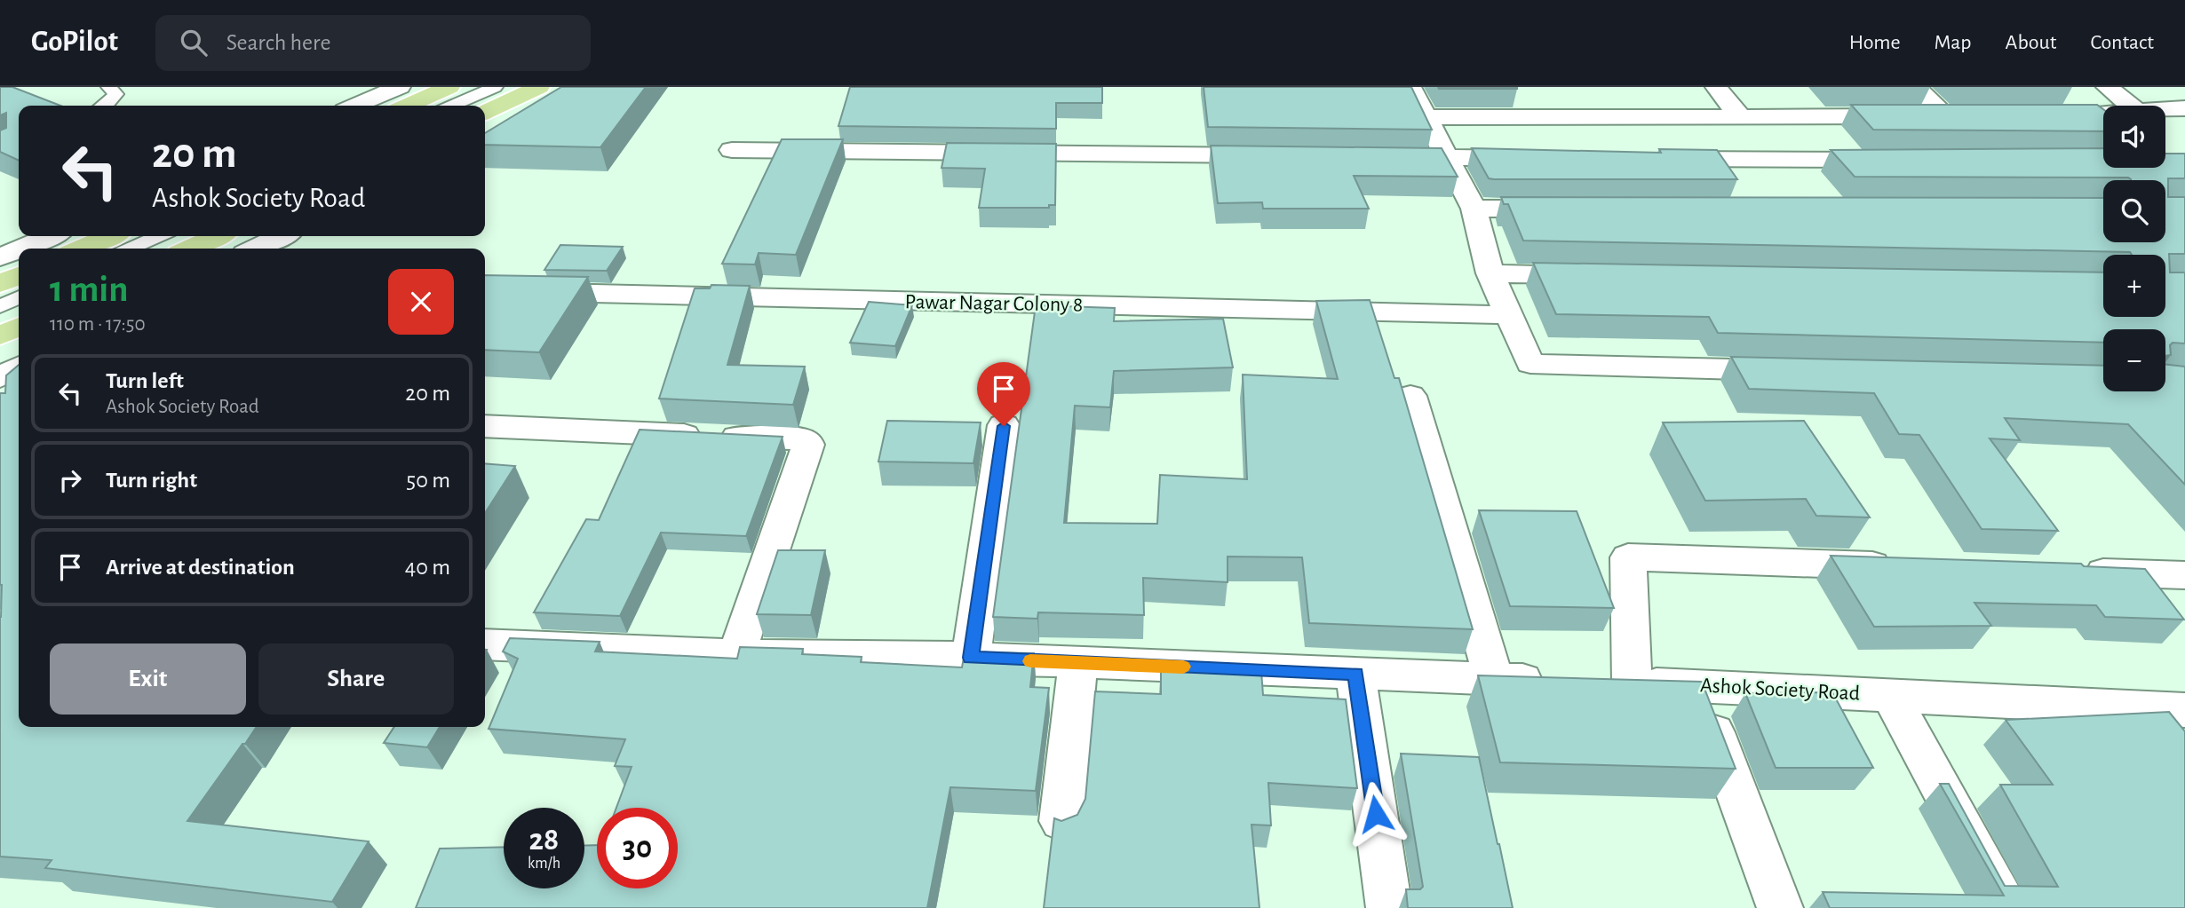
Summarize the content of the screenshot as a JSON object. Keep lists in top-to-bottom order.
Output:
{
  "streets": {
    "street": ["Pawar Nagar Colony 8", "Ashok Society Road"]
  },
  "page": {
    "header": "GoPilot",
    "search": "Search here",
    "nav": [
      "Home",
      "Map",
      "About",
      "Contact"
    ],
    "map_buttons": ["+", "−"],
    "turn": ["20 m", "Ashok Society Road"],
    "heading": ["1 min", "110 m · 17:50"],
    "list": [
      {
        "name": "Turn left",
        "note": "Ashok Society Road",
        "value": "20 m"
      },
      {
        "name": "Turn right",
        "value": "50 m"
      },
      {
        "name": "Arrive at destination",
        "value": "40 m"
      }
    ],
    "buttons": ["Exit", "Share"],
    "speed": "28 km/h",
    "limit": "30"
  }
}
